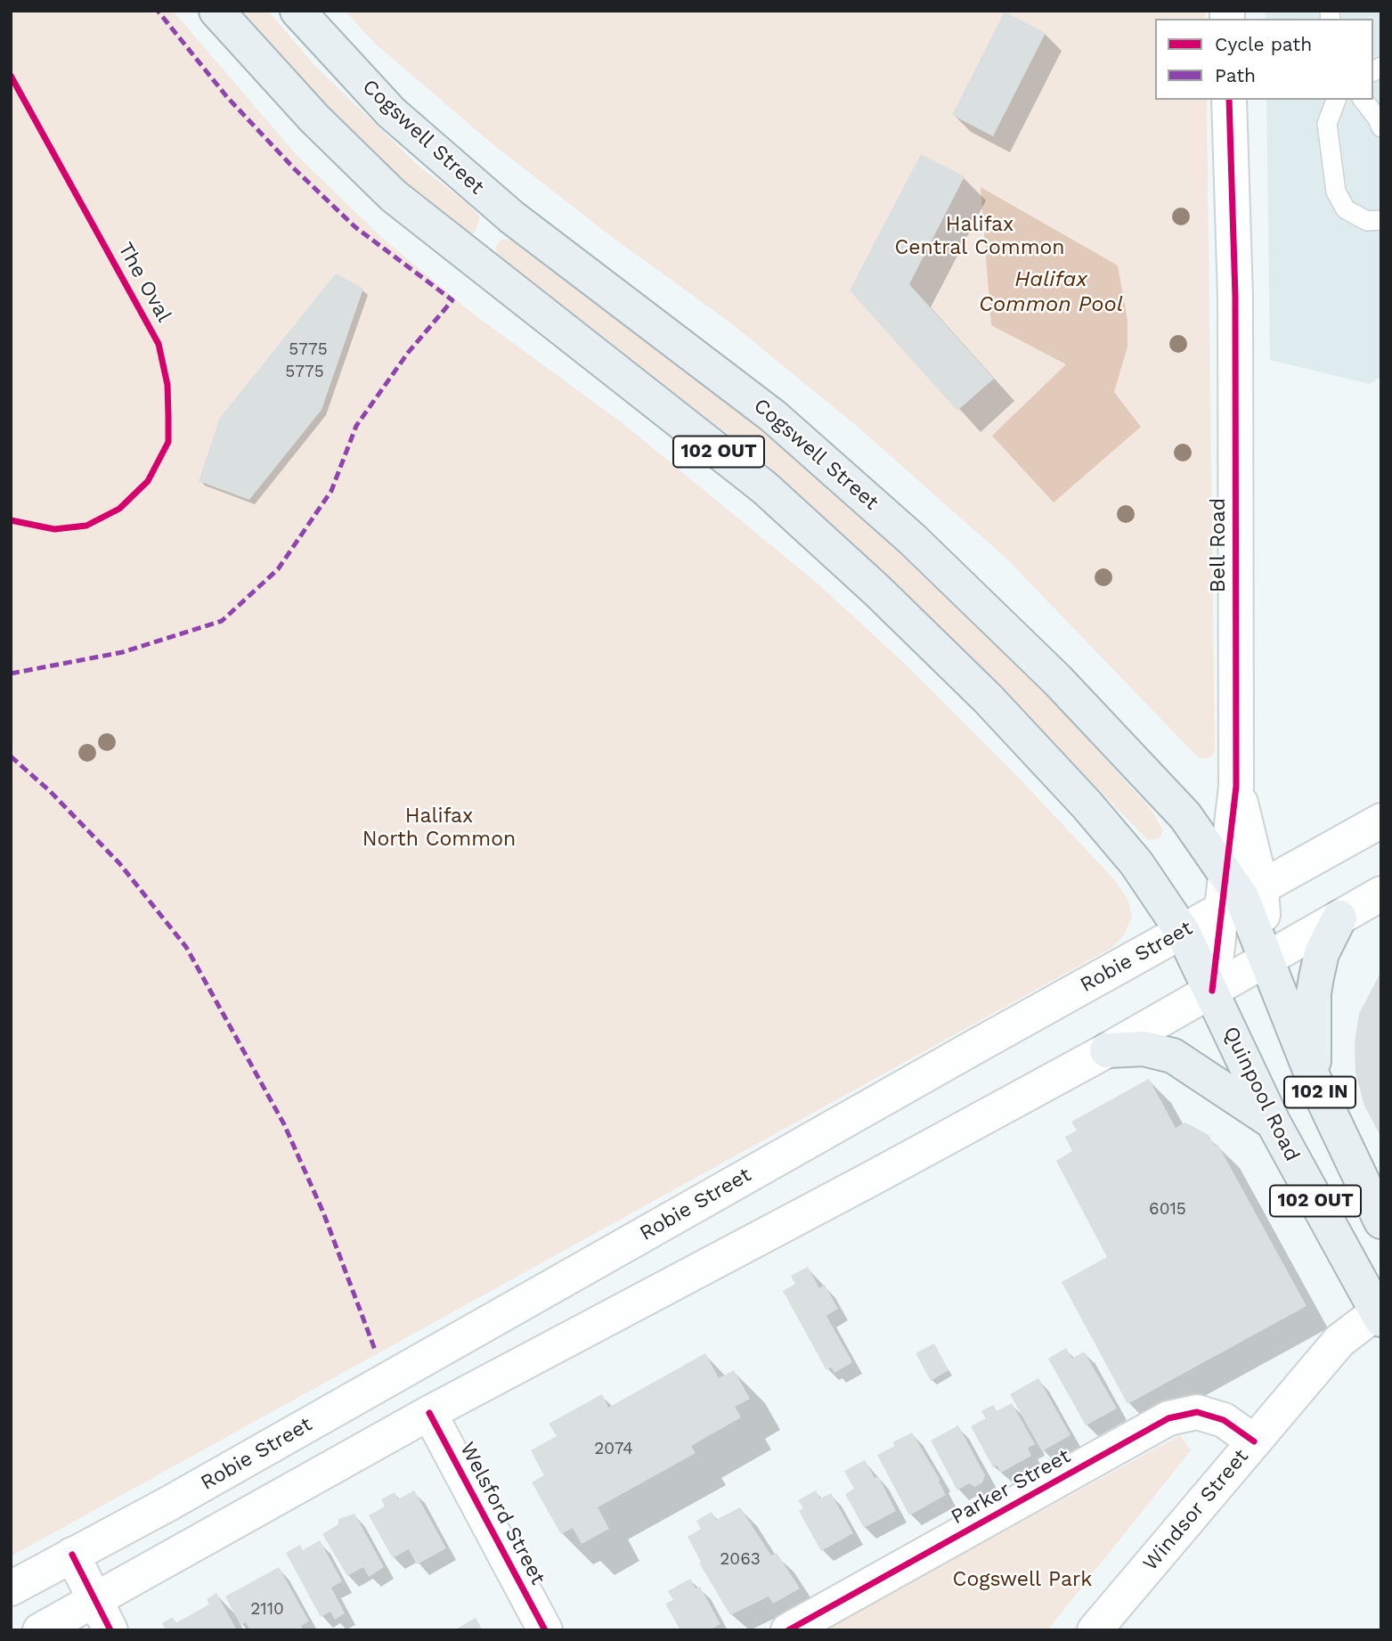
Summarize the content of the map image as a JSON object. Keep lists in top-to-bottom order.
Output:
{
  "streets": {
    "main road": [
      "Cogswell Street",
      "102 OUT",
      "Bell Road",
      "Robie Street",
      "102 IN",
      "Quinpool Road",
      "Parker Street",
      "Windsor Street",
      "Welsford Street"
    ],
    "cycle path": ["The Oval"]
  },
  "crossings": [
    ["Cogswell Street", "Bell Road"],
    ["Cogswell Street", "Robie Street"],
    ["Cogswell Street", "102 IN"],
    ["102 OUT", "Robie Street"],
    ["102 OUT", "Quinpool Road"],
    ["Bell Road", "Robie Street"],
    ["Bell Road", "Quinpool Road"],
    ["Robie Street", "Quinpool Road"],
    ["Quinpool Road", "Windsor Street"],
    ["Parker Street", "Windsor Street"]
  ],
  "water": ["Halifax Common Pool"],
  "parks": ["Halifax Central Common", "Halifax North Common", "Cogswell Park"],
  "house_numbers": [
    "5775",
    "5775",
    "6015",
    "2074",
    "2063",
    "2110"
  ],
  "legend": ["Cycle path", "Path"]
}
